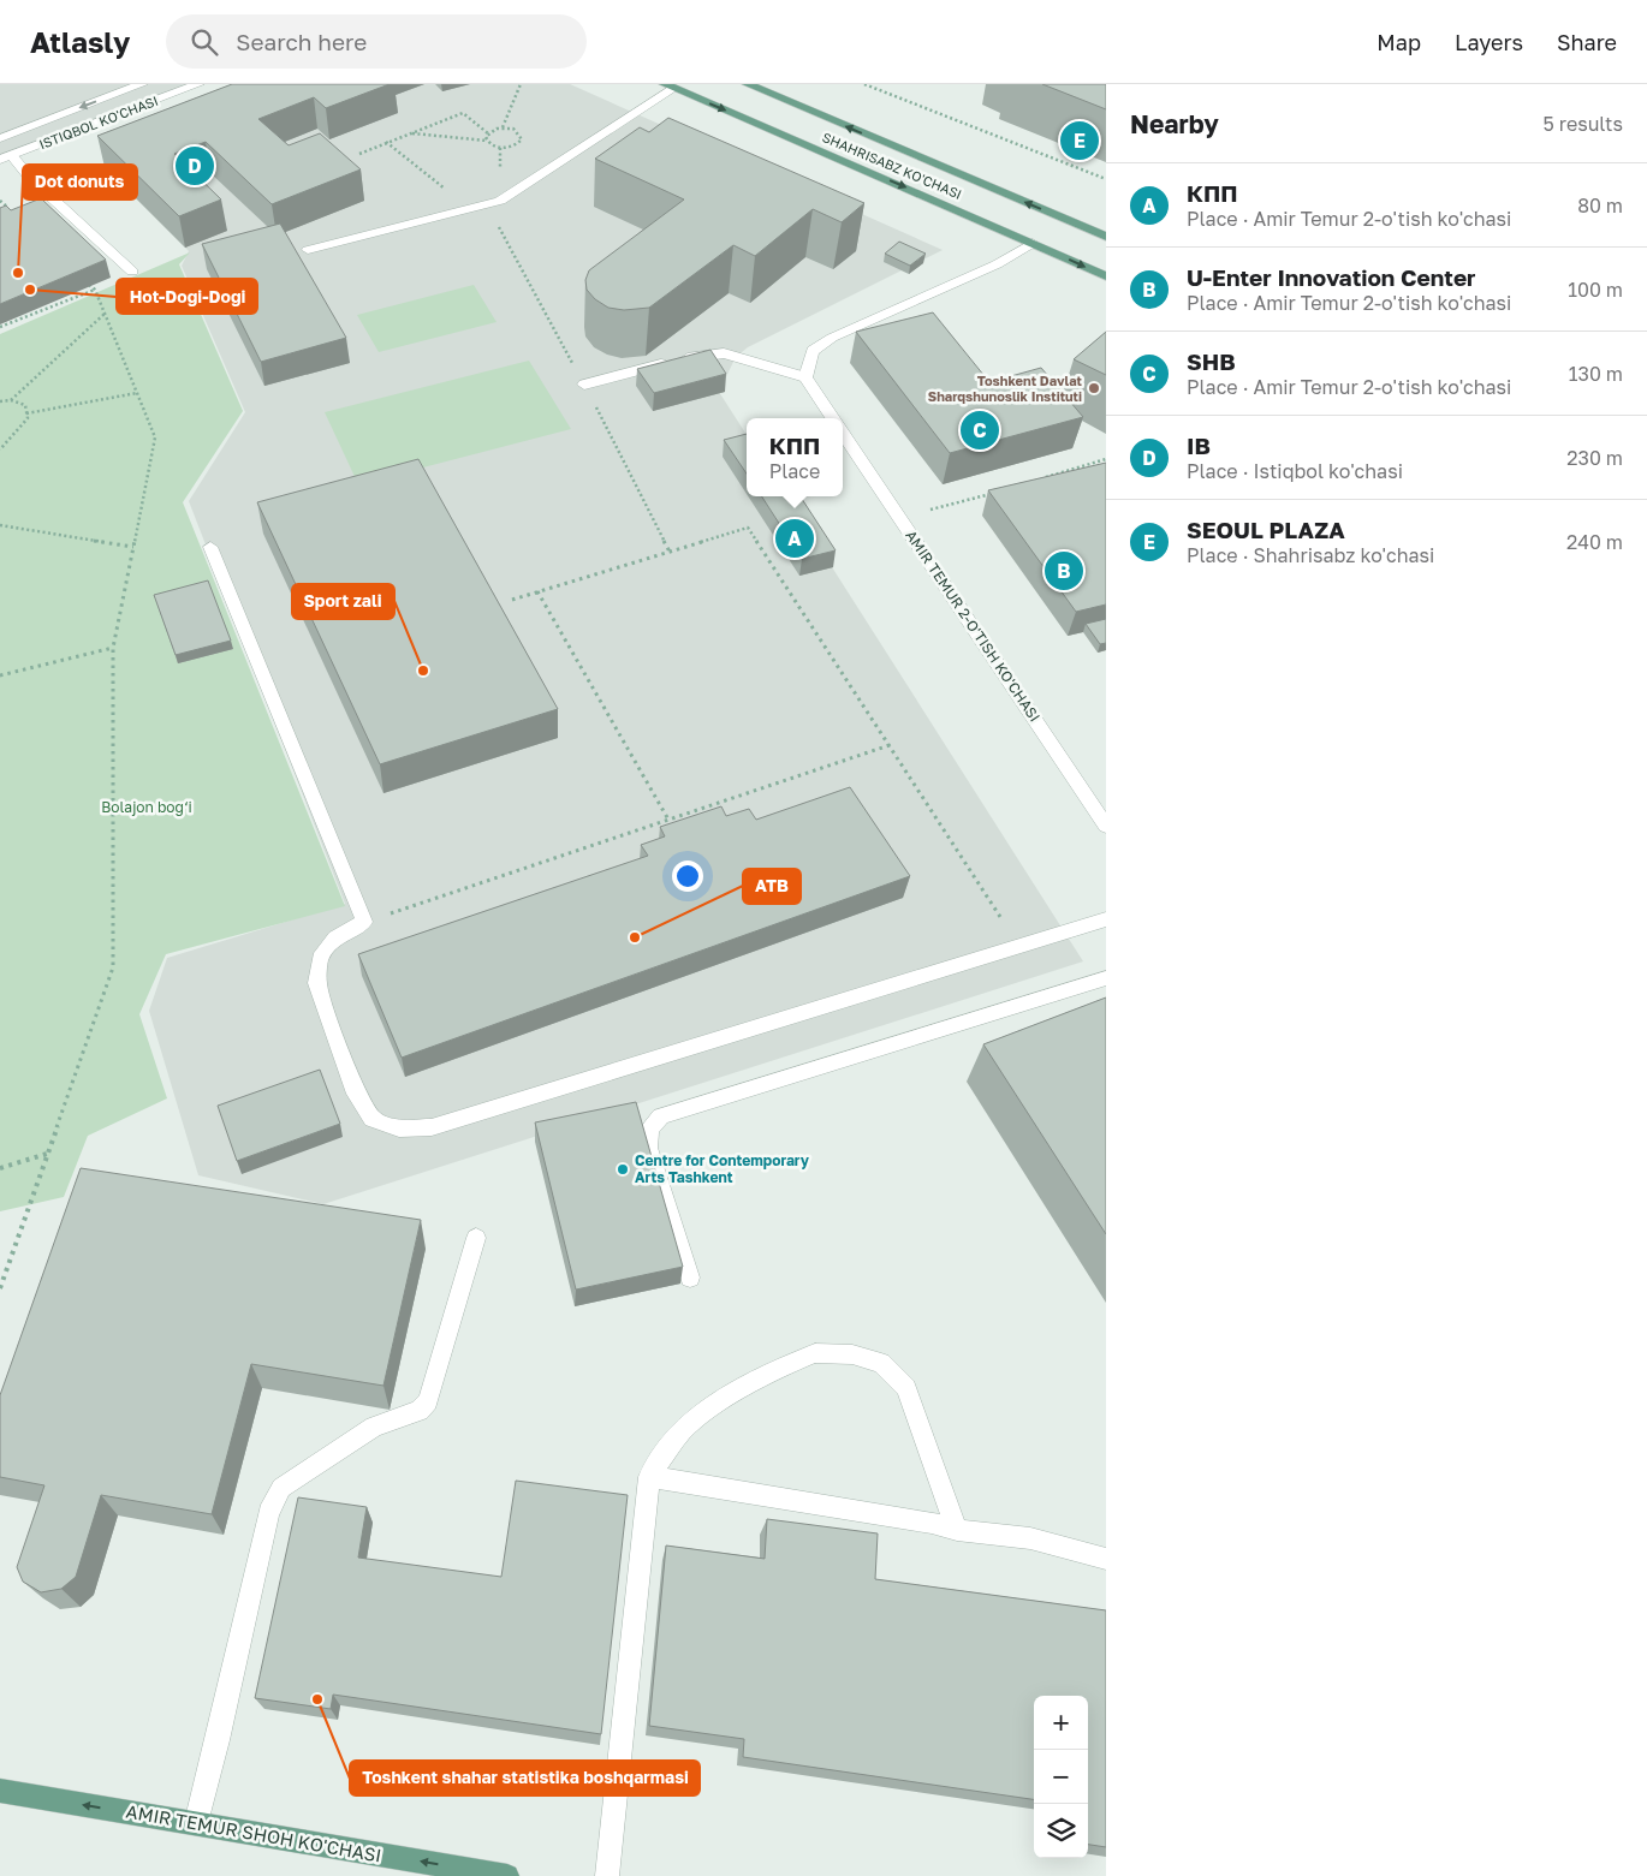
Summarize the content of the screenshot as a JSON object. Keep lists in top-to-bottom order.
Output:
{
  "streets": {
    "main road": ["SHAHRISABZ KO'CHASI", "AMIR TEMUR SHOH KO'CHASI"],
    "street": ["ISTIQBOL KO'CHASI", "AMIR TEMUR 2-O'TISH KO'CHASI"]
  },
  "one_way": ["AMIR TEMUR SHOH KO'CHASI"],
  "parks": ["Bolajon bog‘i"],
  "places": [
    "Dot donuts",
    "Hot-Dogi-Dogi",
    "Toshkent Davlat Sharqshunoslik Instituti",
    "Sport zali",
    "ATB",
    "Centre for Contemporary Arts Tashkent",
    "Toshkent shahar statistika boshqarmasi"
  ],
  "page": {
    "header": "Atlasly",
    "search": "Search here",
    "nav": ["Map", "Layers", "Share"],
    "heading": ["Nearby", "5 results"],
    "pins": [
      "E",
      "D",
      "C",
      "A",
      "B"
    ],
    "list": [
      {
        "mark": "A",
        "name": "КПП",
        "note": "Place · Amir Temur 2-o'tish ko'chasi",
        "value": "80 m"
      },
      {
        "mark": "B",
        "name": "U-Enter Innovation Center",
        "note": "Place · Amir Temur 2-o'tish ko'chasi",
        "value": "100 m"
      },
      {
        "mark": "C",
        "name": "SHB",
        "note": "Place · Amir Temur 2-o'tish ko'chasi",
        "value": "130 m"
      },
      {
        "mark": "D",
        "name": "IB",
        "note": "Place · Istiqbol ko'chasi",
        "value": "230 m"
      },
      {
        "mark": "E",
        "name": "SEOUL PLAZA",
        "note": "Place · Shahrisabz ko'chasi",
        "value": "240 m"
      }
    ],
    "popup": ["КПП", "Place"],
    "map_buttons": ["+", "−"]
  }
}
